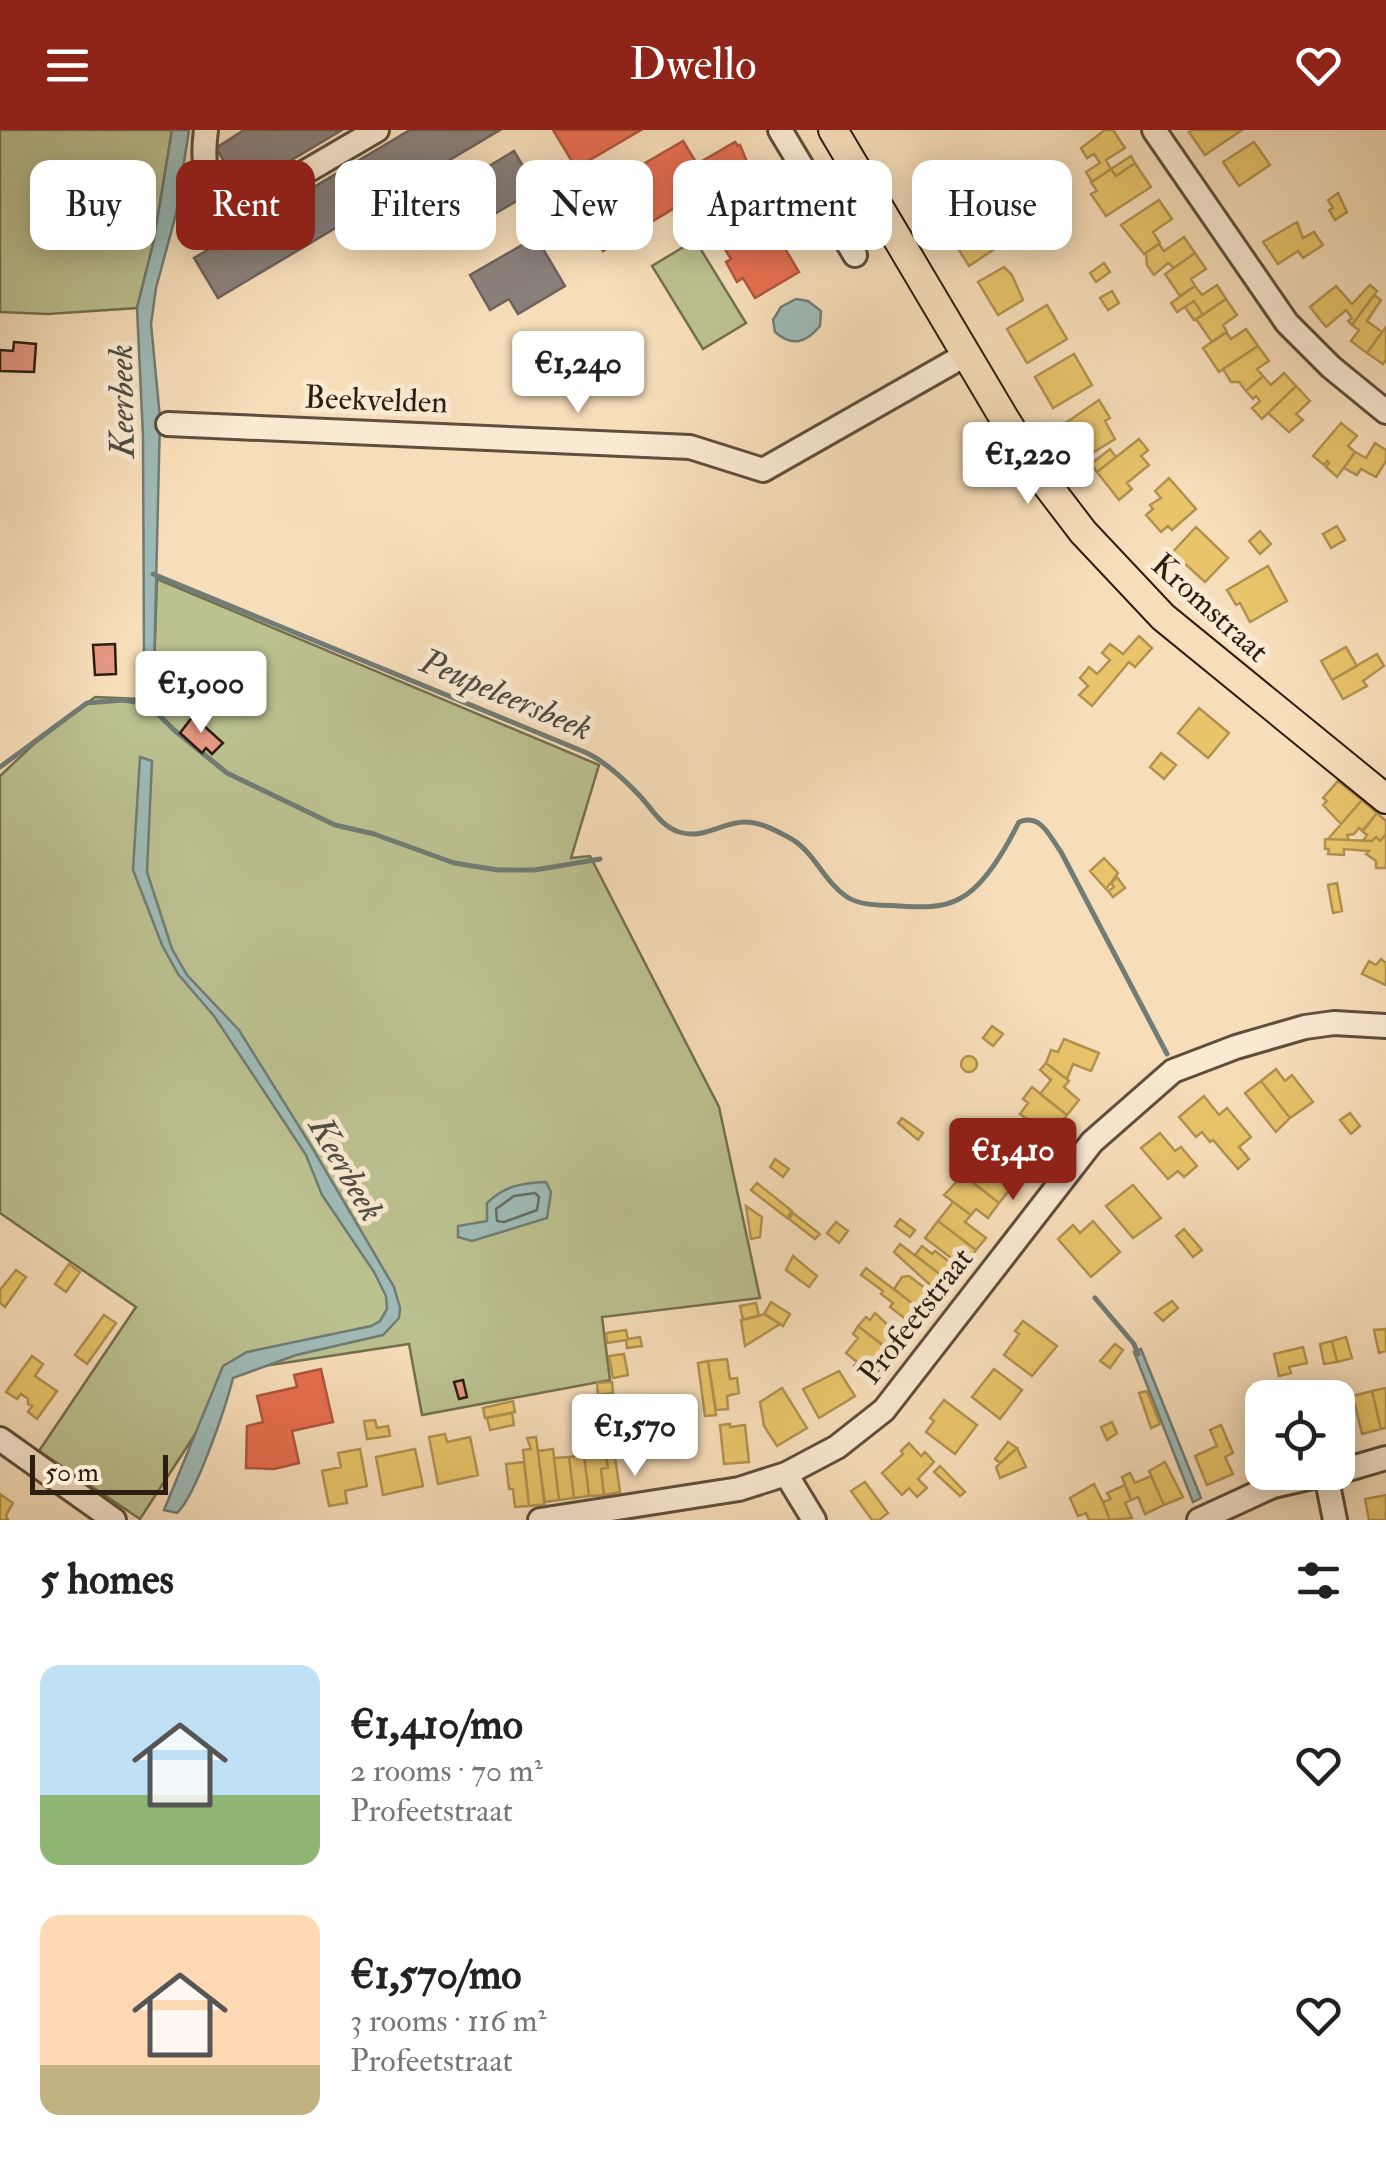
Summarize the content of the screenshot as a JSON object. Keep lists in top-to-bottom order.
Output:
{
  "streets": {
    "main road": ["Kromstraat"],
    "street": ["Beekvelden", "Profeetstraat"]
  },
  "crossings": [
    ["Beekvelden", "Kromstraat"]
  ],
  "water": ["Keerbeek", "Peupeleersbeek"],
  "scale_bar": "50 m",
  "page": {
    "header": "Dwello",
    "chip": [
      "Buy",
      "Rent",
      "Filters",
      "New",
      "Apartment",
      "House"
    ],
    "price": [
      "€1,240",
      "€1,220",
      "€1,000",
      "€1,410",
      "€1,570"
    ],
    "scale": "50 m",
    "heading": "5 homes",
    "list": [
      {
        "name": "€1,410/mo",
        "note": "2 rooms · 70 m² · Profeetstraat"
      },
      {
        "name": "€1,570/mo",
        "note": "3 rooms · 116 m² · Profeetstraat"
      }
    ]
  }
}
